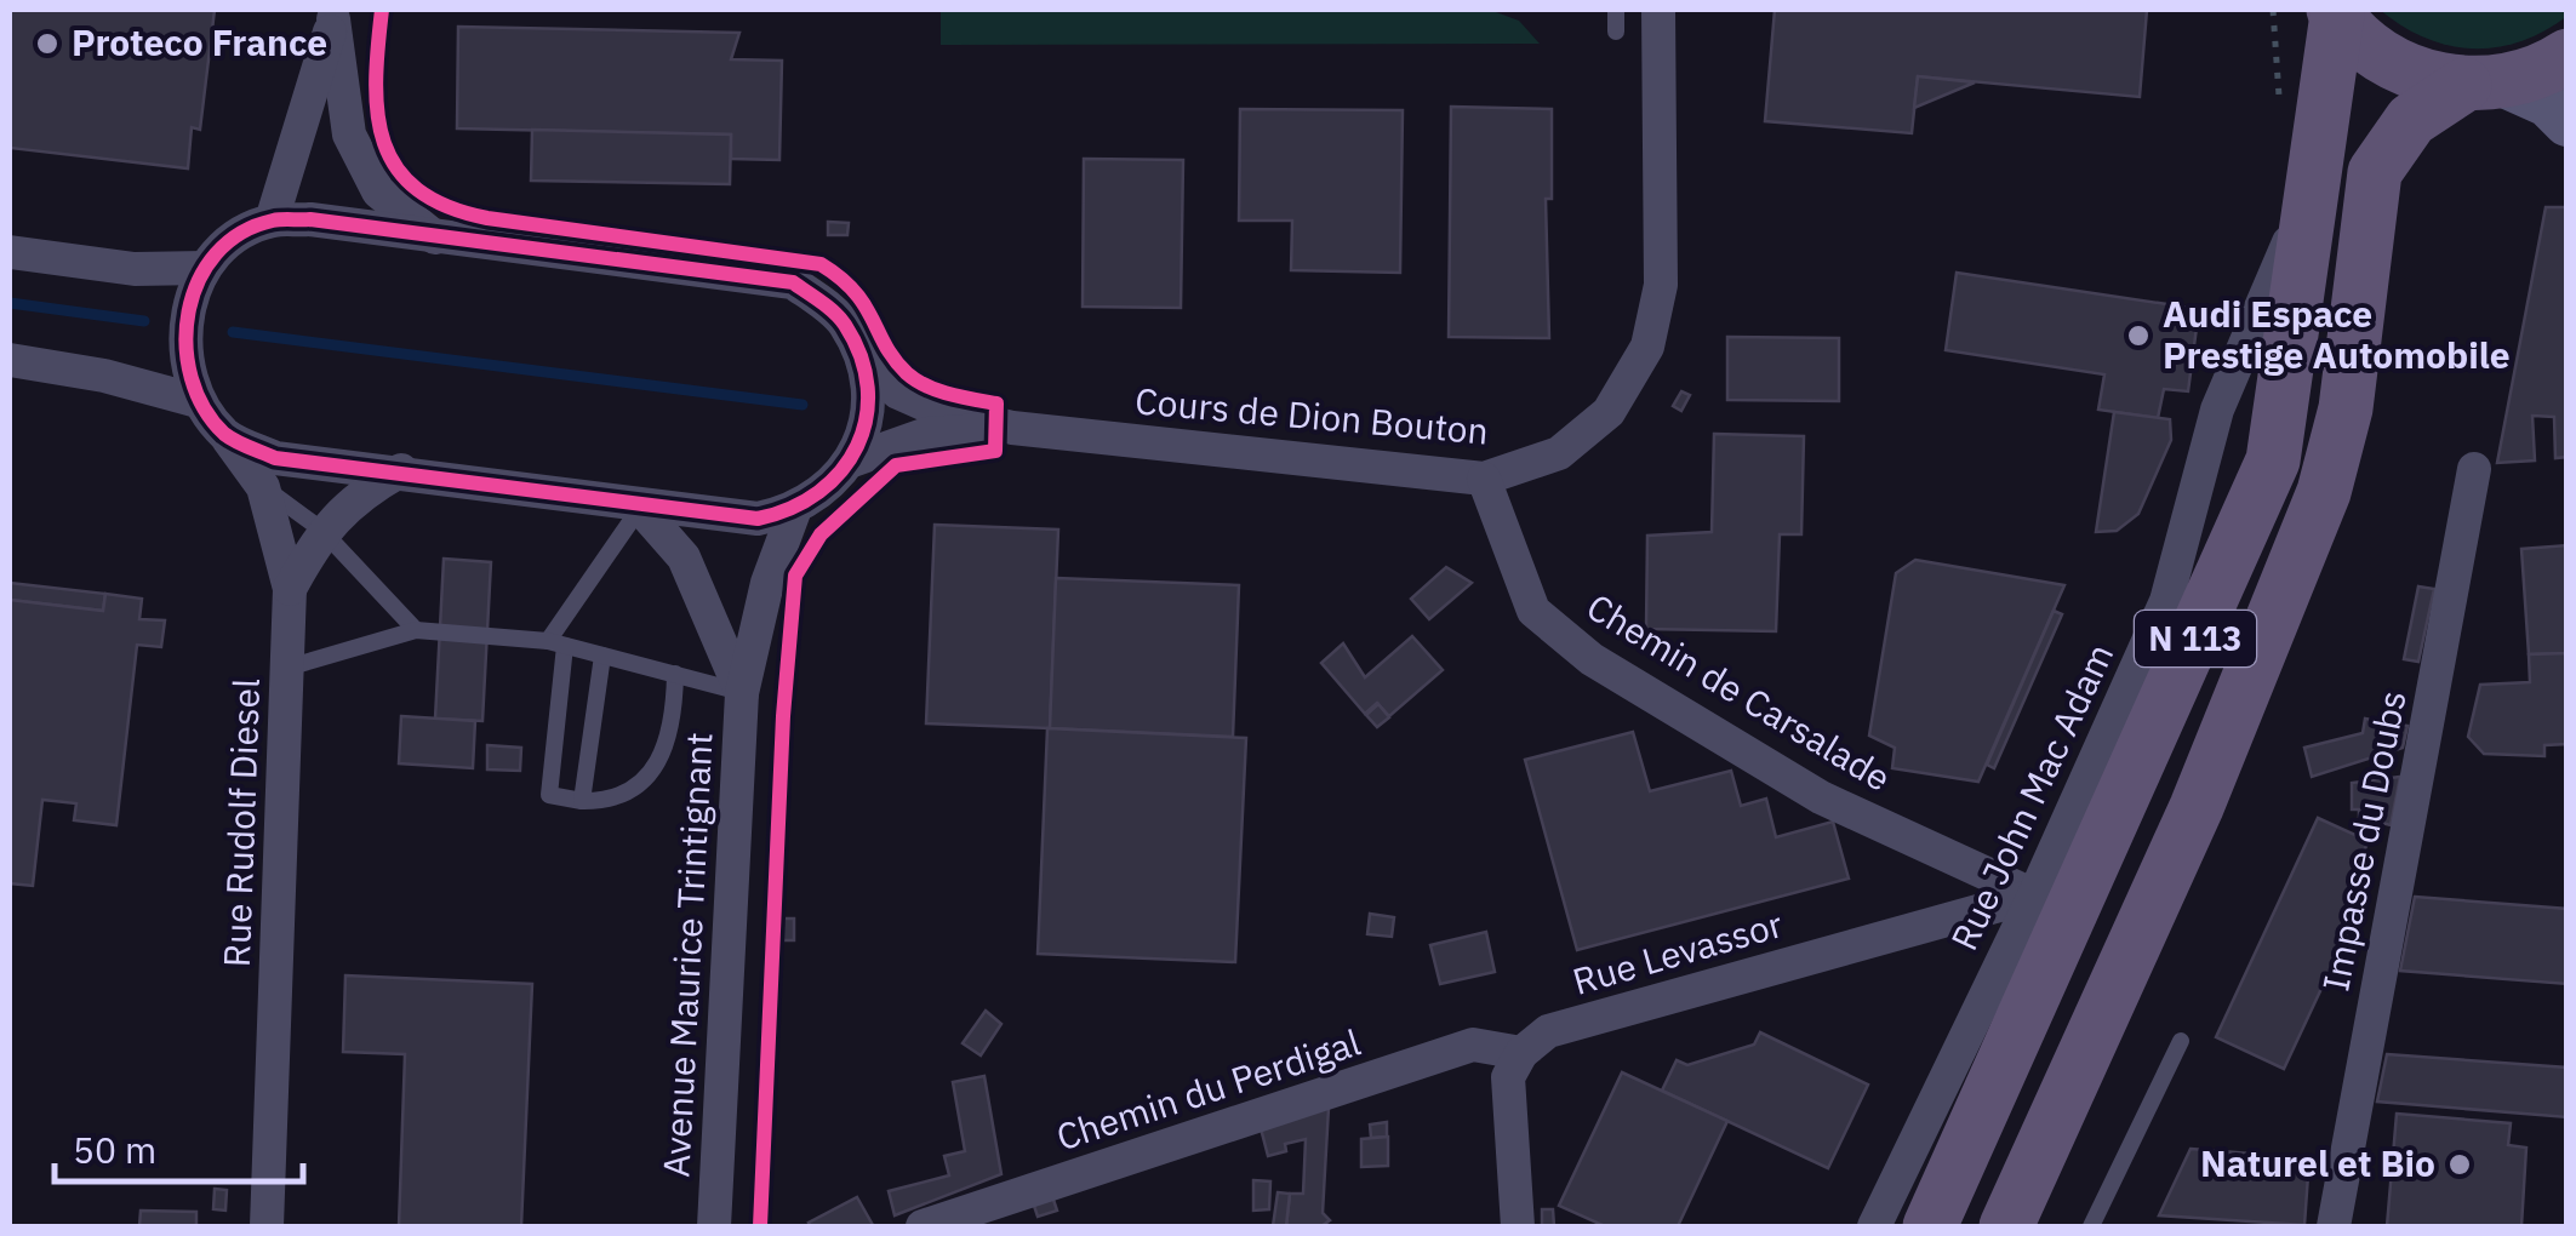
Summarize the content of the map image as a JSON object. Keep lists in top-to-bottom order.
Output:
{
  "streets": {
    "main road": ["N 113"],
    "street": [
      "Cours de Dion Bouton",
      "Chemin de Carsalade",
      "Rue John Mac Adam",
      "Rue Rudolf Diesel",
      "Impasse du Doubs",
      "Rue Levassor",
      "Avenue Maurice Trintignant",
      "Chemin du Perdigal"
    ]
  },
  "crossings": [
    ["Cours de Dion Bouton", "Chemin de Carsalade"],
    ["N 113", "Rue John Mac Adam"],
    ["Chemin de Carsalade", "Rue John Mac Adam"],
    ["Chemin de Carsalade", "Rue Levassor"],
    ["Rue John Mac Adam", "Rue Levassor"],
    ["Rue Levassor", "Chemin du Perdigal"]
  ],
  "places": ["Proteco France", "Audi Espace Prestige Automobile", "Naturel et Bio"],
  "scale_bar": "50 m"
}
